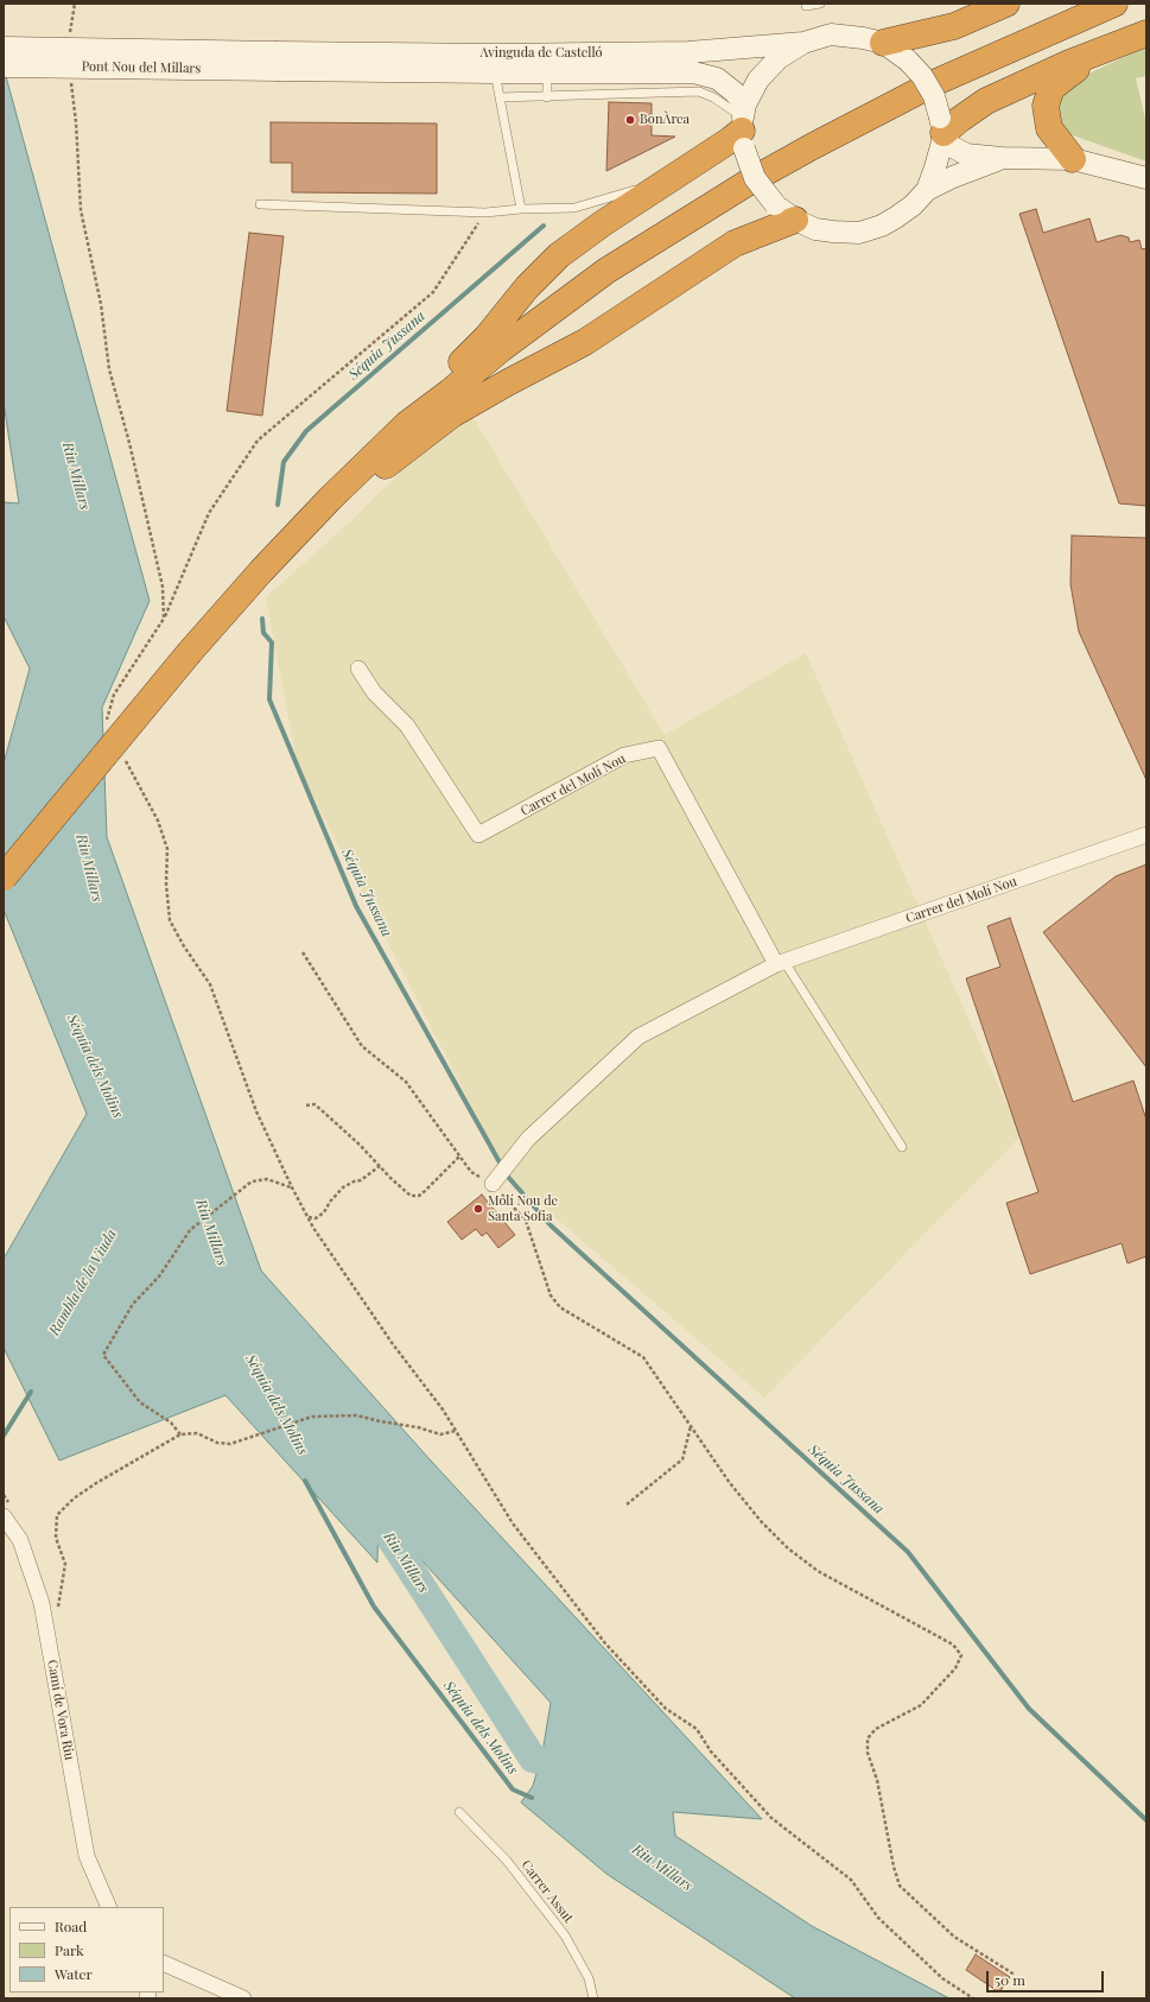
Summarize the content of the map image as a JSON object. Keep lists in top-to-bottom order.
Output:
{
  "streets": {
    "main road": ["Avinguda de Castelló", "Pont Nou del Millars"],
    "street": ["Carrer del Molí Nou", "Camí de Vora Riu"],
    "lane": ["Carrer Assut"]
  },
  "crossings": [
    ["Avinguda de Castelló", "Pont Nou del Millars"]
  ],
  "water": [
    "Séquia Jussana",
    "Riu Millars",
    "Séquia dels Molins",
    "Rambla de la Viuda"
  ],
  "places": ["BonÀrea", "Molí Nou de Santa Sofia"],
  "legend": ["Road", "Park", "Water"],
  "scale_bar": "50 m"
}
